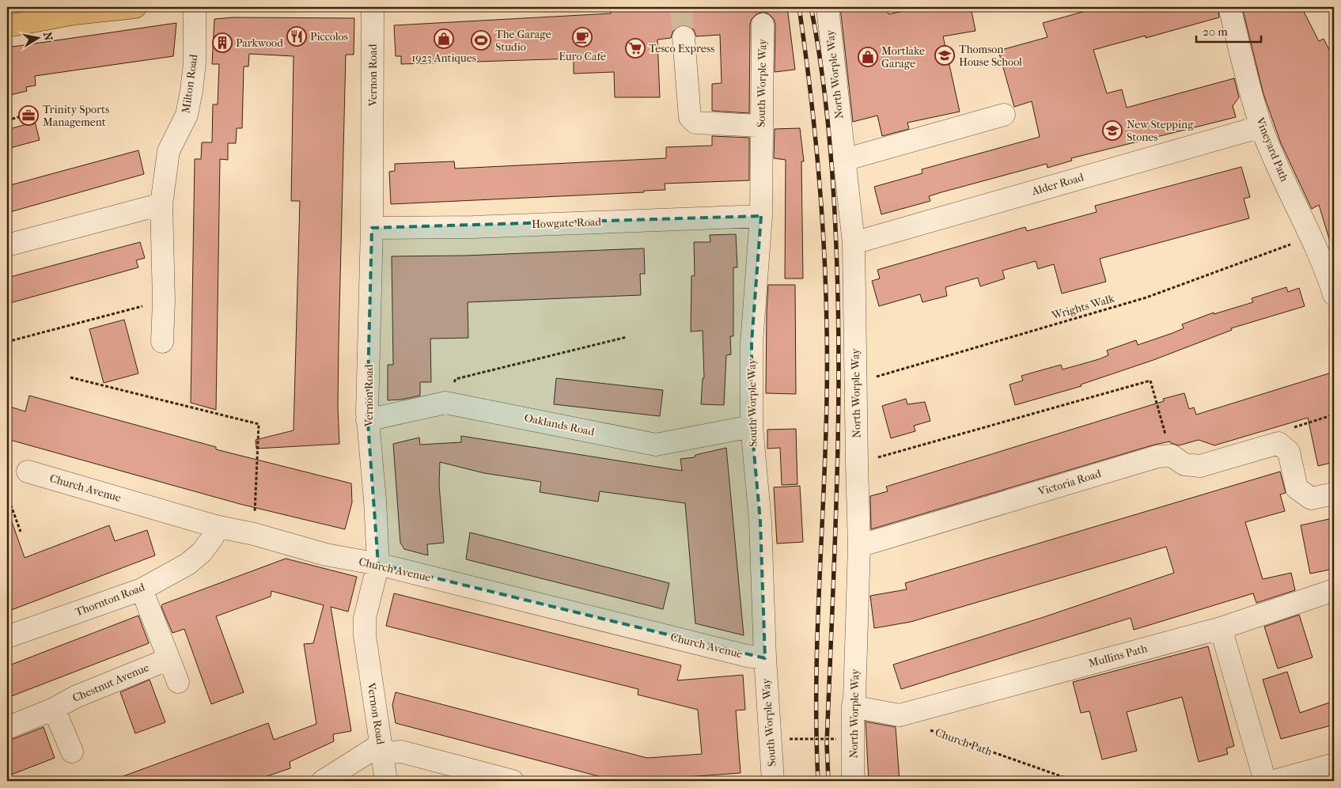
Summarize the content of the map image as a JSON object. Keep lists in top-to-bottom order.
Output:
{
  "streets": {
    "street": [
      "North Worple Way",
      "Vernon Road",
      "South Worple Way",
      "Milton Road",
      "Vineyard Path",
      "Alder Road",
      "Howgate Road",
      "Oaklands Road",
      "Victoria Road",
      "Church Avenue",
      "Thornton Road",
      "Mullins Path",
      "Chestnut Avenue"
    ],
    "path": ["Wrights Walk", "Church Path"]
  },
  "crossings": [
    ["North Worple Way", "Alder Road"],
    ["North Worple Way", "Wrights Walk"],
    ["North Worple Way", "Victoria Road"],
    ["Vernon Road", "Howgate Road"],
    ["Vernon Road", "Oaklands Road"],
    ["Vernon Road", "Church Avenue"],
    ["South Worple Way", "Howgate Road"],
    ["South Worple Way", "Oaklands Road"],
    ["South Worple Way", "Church Avenue"],
    ["Vineyard Path", "Alder Road"],
    ["Vineyard Path", "Wrights Walk"],
    ["Church Avenue", "Thornton Road"],
    ["Mullins Path", "Church Path"]
  ],
  "places": {
    "restaurant": ["Piccolos"],
    "cafe": ["Euro Cafe"],
    "shop": ["1923 Antiques", "Mortlake Garage"],
    "sports": ["The Garage Studio"],
    "building": ["Parkwood"],
    "supermarket": ["Tesco Express"],
    "school or university": ["Thomson House School", "New Stepping Stones"],
    "office": ["Trinity Sports Management"]
  },
  "scale_bar": "20 m",
  "north": "right"
}
